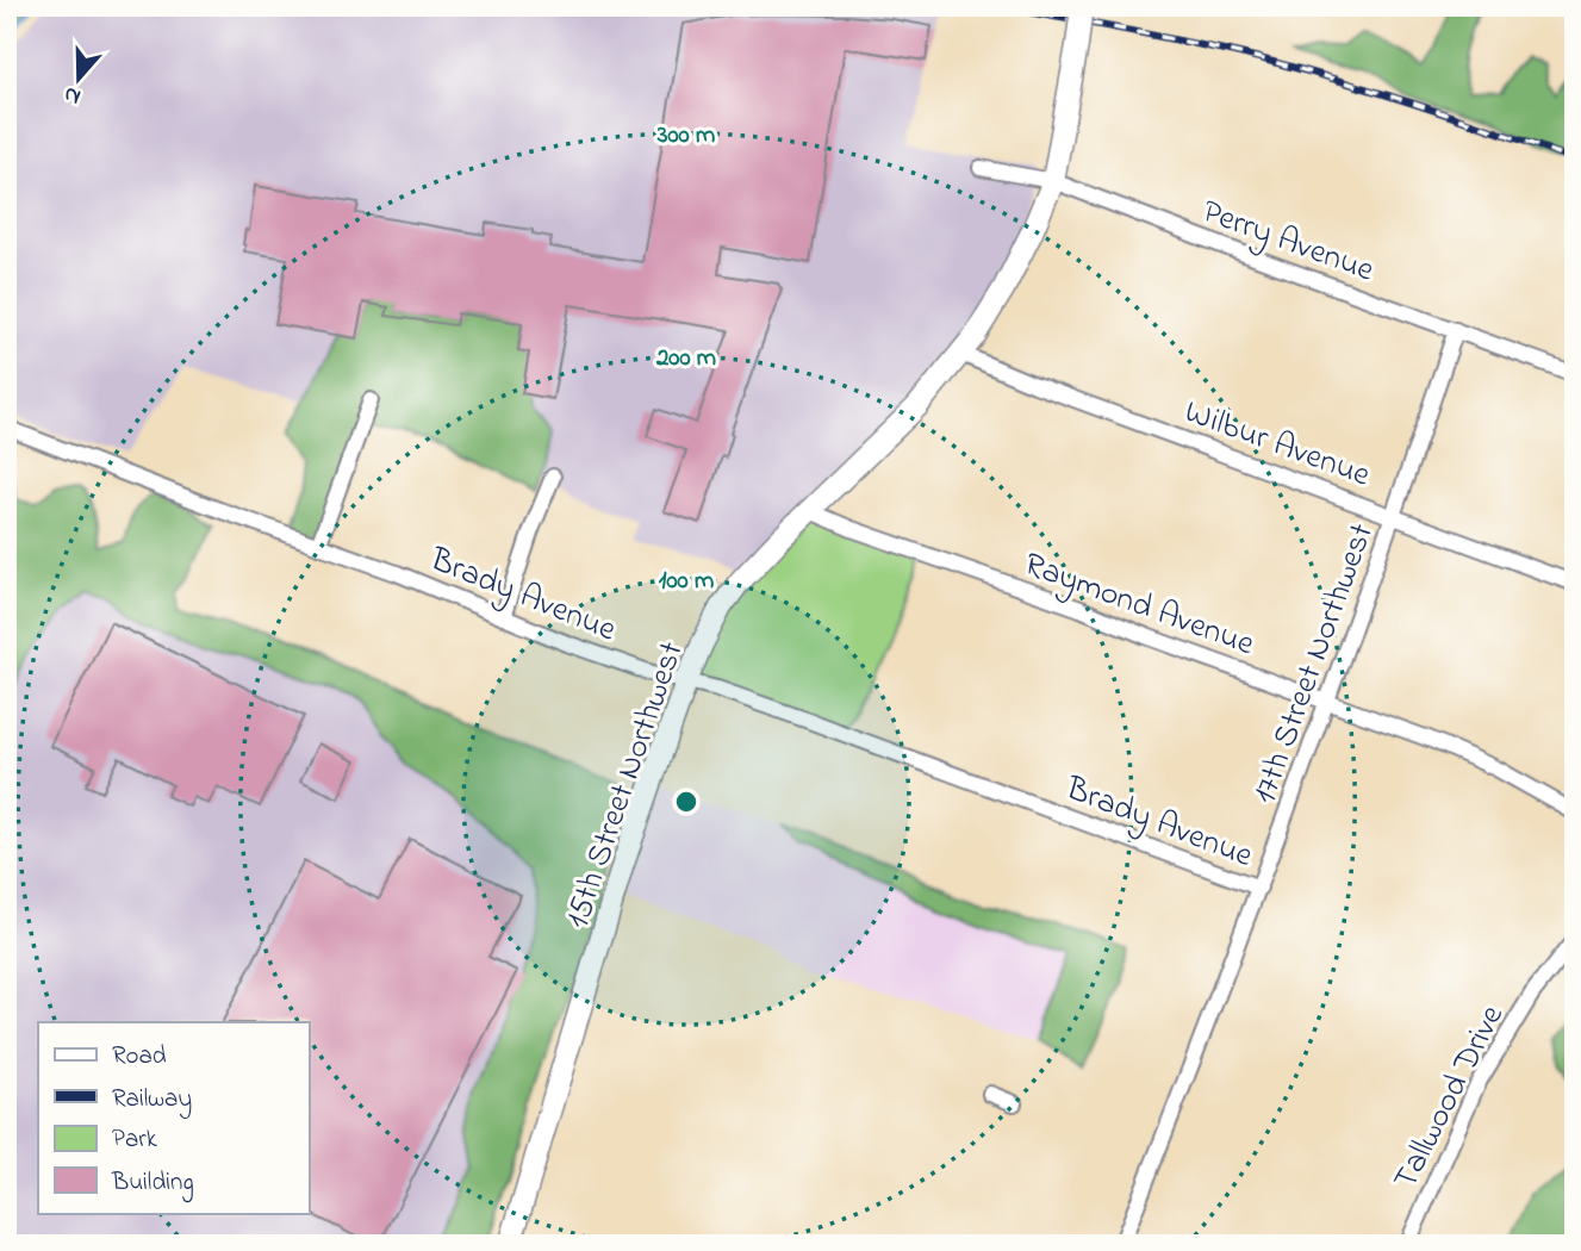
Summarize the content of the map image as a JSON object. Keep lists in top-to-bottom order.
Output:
{
  "streets": {
    "street": [
      "Perry Avenue",
      "Wilbur Avenue",
      "Brady Avenue",
      "Raymond Avenue",
      "17th Street Northwest",
      "15th Street Northwest",
      "Tallwood Drive"
    ]
  },
  "crossings": [
    ["Perry Avenue", "17th Street Northwest"],
    ["Perry Avenue", "15th Street Northwest"],
    ["Wilbur Avenue", "17th Street Northwest"],
    ["Wilbur Avenue", "15th Street Northwest"],
    ["Brady Avenue", "17th Street Northwest"],
    ["Brady Avenue", "15th Street Northwest"],
    ["Raymond Avenue", "17th Street Northwest"],
    ["Raymond Avenue", "15th Street Northwest"]
  ],
  "legend": [
    "Road",
    "Railway",
    "Park",
    "Building"
  ],
  "north": "bottom",
  "rings": ["300 m", "200 m", "100 m"]
}
